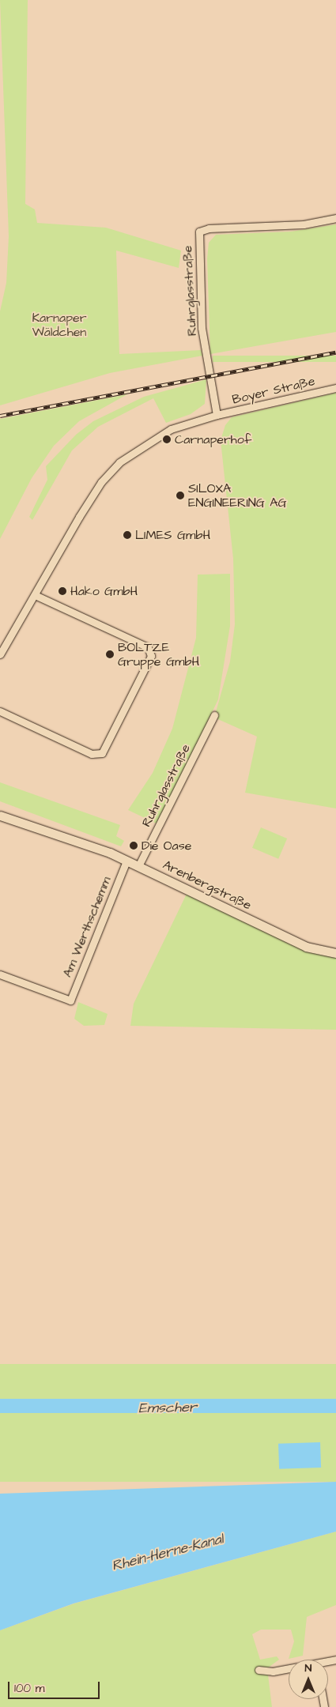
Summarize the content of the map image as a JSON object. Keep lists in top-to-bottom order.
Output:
{
  "streets": {
    "main road": ["Arenbergstraße"],
    "street": ["Ruhrglasstraße", "Boyer Straße", "Am Werthschemm"]
  },
  "crossings": [
    ["Ruhrglasstraße", "Boyer Straße"],
    ["Ruhrglasstraße", "Arenbergstraße"],
    ["Arenbergstraße", "Am Werthschemm"]
  ],
  "water": ["Emscher", "Rhein-Herne-Kanal"],
  "parks": ["Karnaper Wäldchen"],
  "places": [
    "Carnaperhof",
    "SILOXA ENGINEERING AG",
    "LIMES GmbH",
    "Hako GmbH",
    "BOLTZE Gruppe GmbH",
    "Die Oase"
  ],
  "scale_bar": "100 m",
  "north": "top"
}
